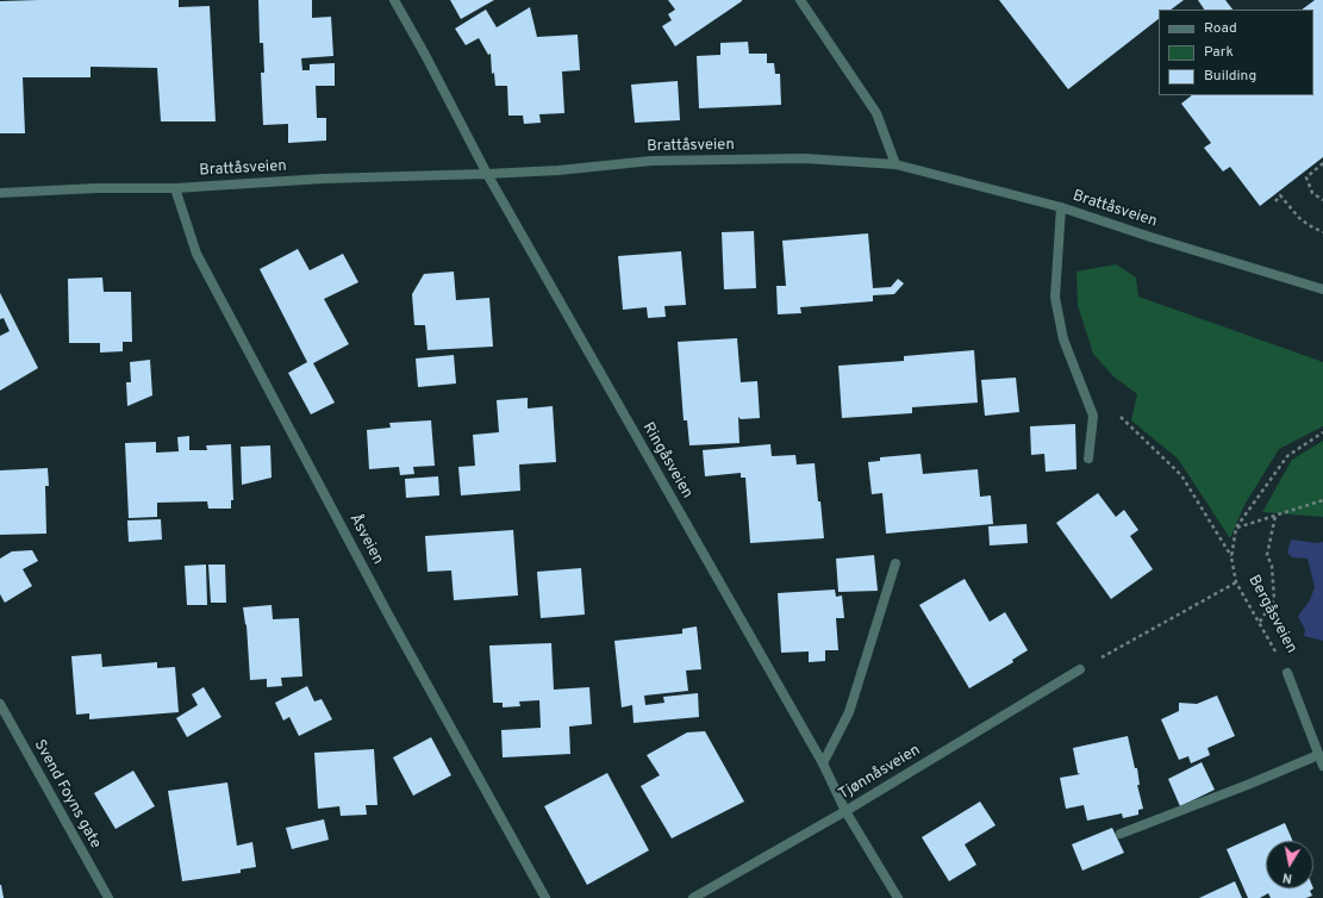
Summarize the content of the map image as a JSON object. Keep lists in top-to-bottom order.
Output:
{
  "streets": {
    "street": [
      "Brattåsveien",
      "Ringåsveien",
      "Åsveien",
      "Bergåsveien",
      "Tjønnåsveien",
      "Svend Foyns gate"
    ]
  },
  "crossings": [
    ["Brattåsveien", "Ringåsveien"],
    ["Brattåsveien", "Åsveien"],
    ["Ringåsveien", "Tjønnåsveien"]
  ],
  "legend": ["Road", "Park", "Building"],
  "north": "bottom"
}
